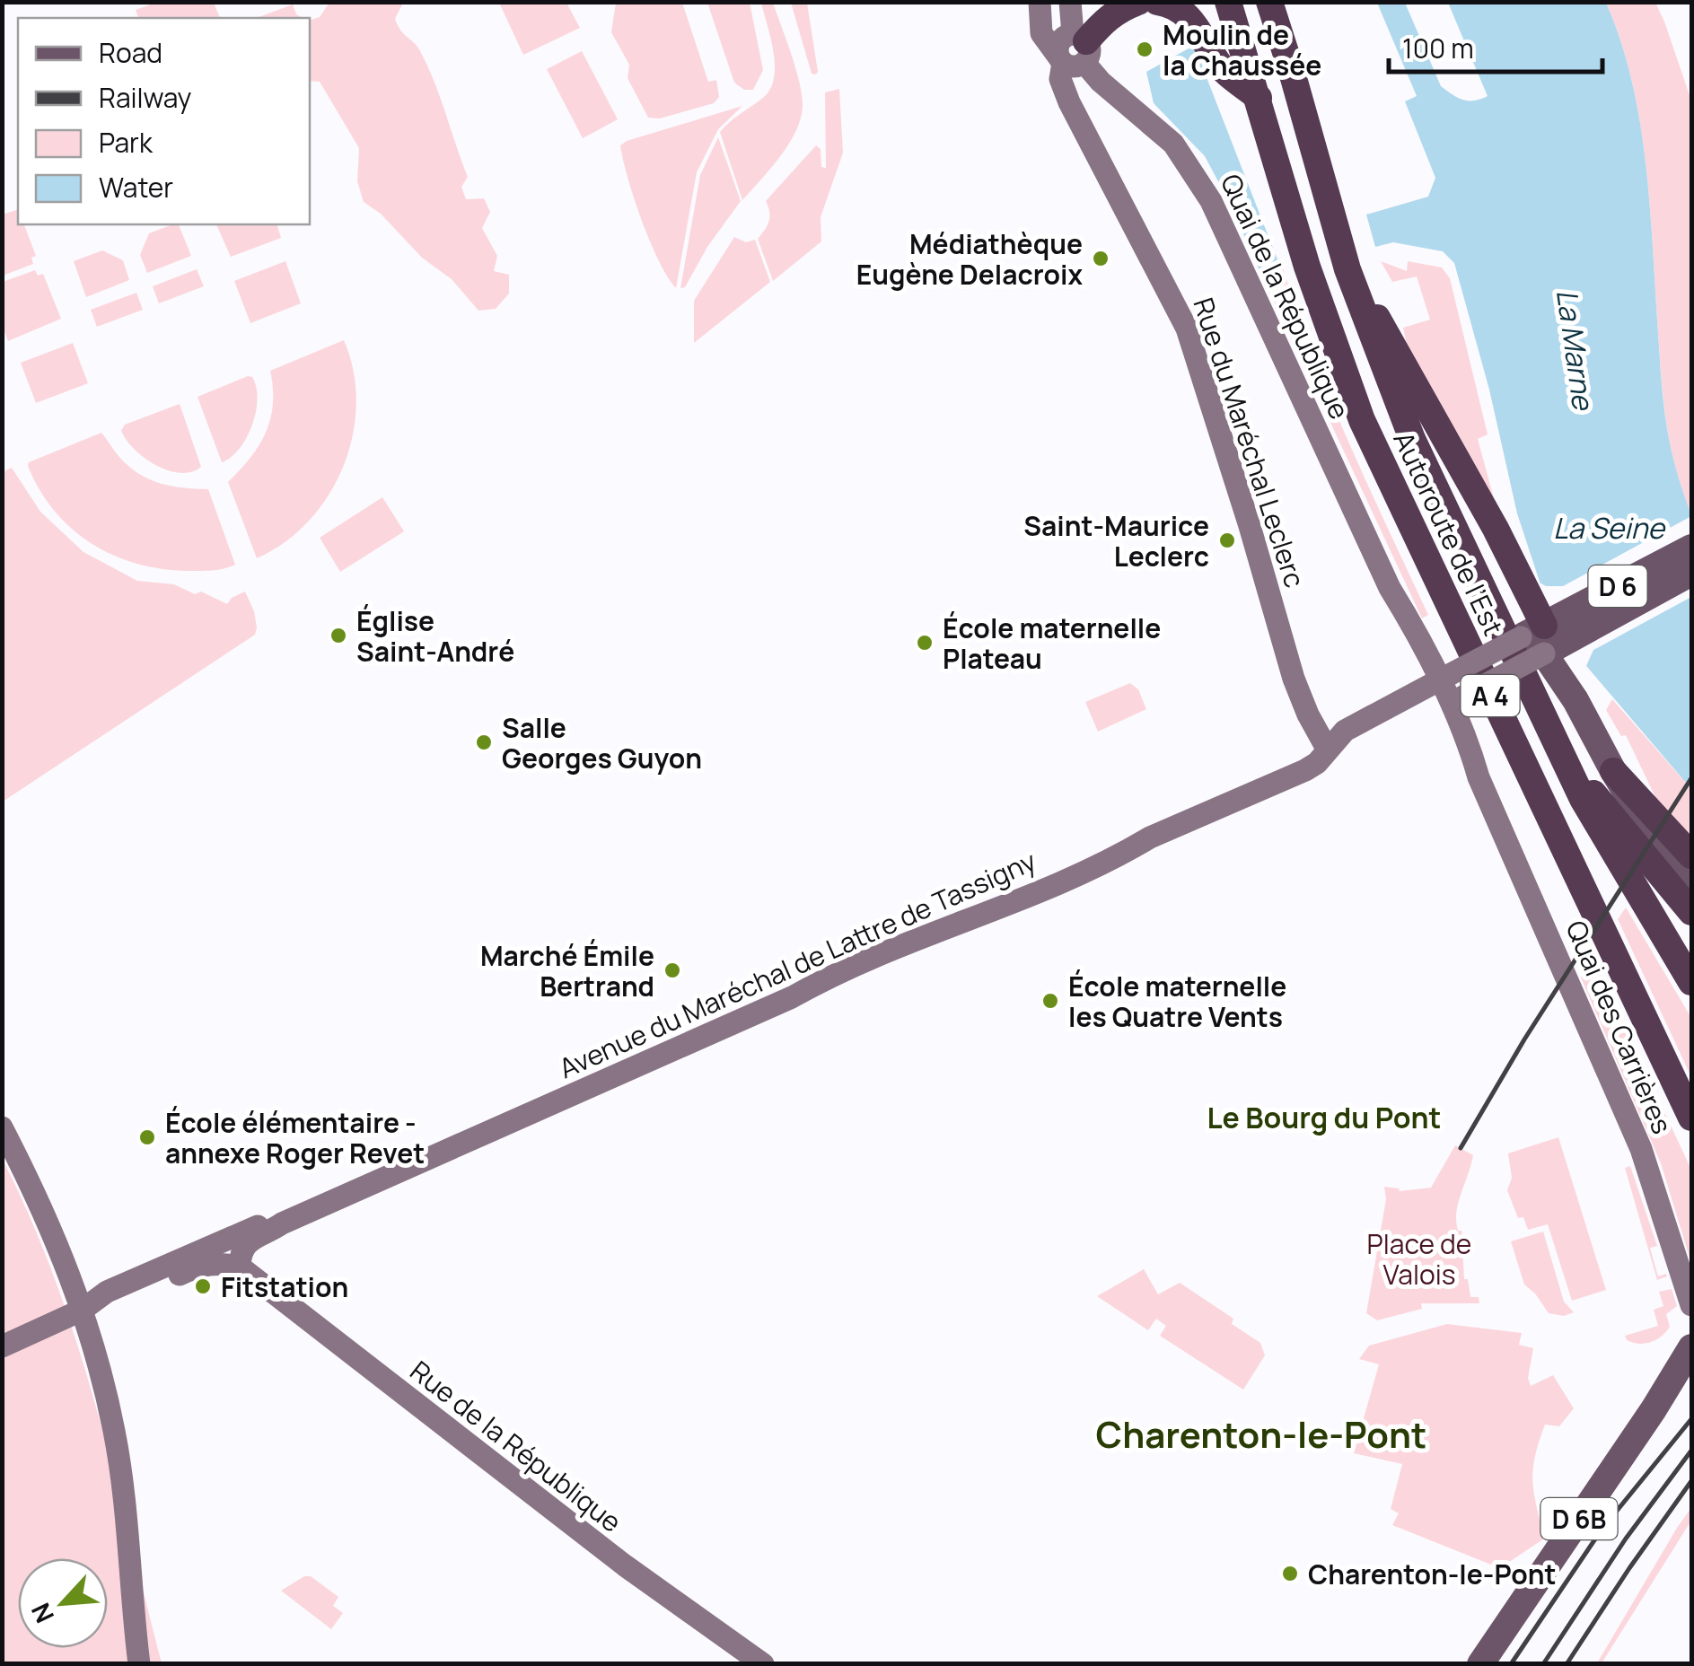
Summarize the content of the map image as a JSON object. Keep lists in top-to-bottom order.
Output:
{
  "streets": {
    "highway": ["Autoroute de l’Est", "A 4"],
    "main road": [
      "Quai de la République",
      "Rue du Maréchal Leclerc",
      "D 6",
      "Avenue du Maréchal de Lattre de Tassigny",
      "Quai des Carrières",
      "Rue de la République",
      "D 6B"
    ]
  },
  "crossings": [
    ["Quai de la République", "Rue du Maréchal Leclerc"],
    ["Quai de la République", "Avenue du Maréchal de Lattre de Tassigny"],
    ["Quai de la République", "Quai des Carrières"],
    ["Rue du Maréchal Leclerc", "Avenue du Maréchal de Lattre de Tassigny"],
    ["D 6", "Avenue du Maréchal de Lattre de Tassigny"],
    ["Avenue du Maréchal de Lattre de Tassigny", "Quai des Carrières"],
    ["Avenue du Maréchal de Lattre de Tassigny", "Rue de la République"]
  ],
  "districts": ["Le Bourg du Pont", "Charenton-le-Pont"],
  "water": ["La Marne", "La Seine"],
  "parks": ["Place de Valois"],
  "places": [
    "Moulin de la Chaussée",
    "Médiathèque Eugène Delacroix",
    "Saint-Maurice Leclerc",
    "Église Saint-André",
    "École maternelle Plateau",
    "Salle Georges Guyon",
    "Marché Émile Bertrand",
    "École maternelle les Quatre Vents",
    "École élémentaire - annexe Roger Revet",
    "Fitstation",
    "Charenton-le-Pont"
  ],
  "legend": [
    "Road",
    "Railway",
    "Park",
    "Water"
  ],
  "scale_bar": "100 m",
  "north": "bottom left"
}
